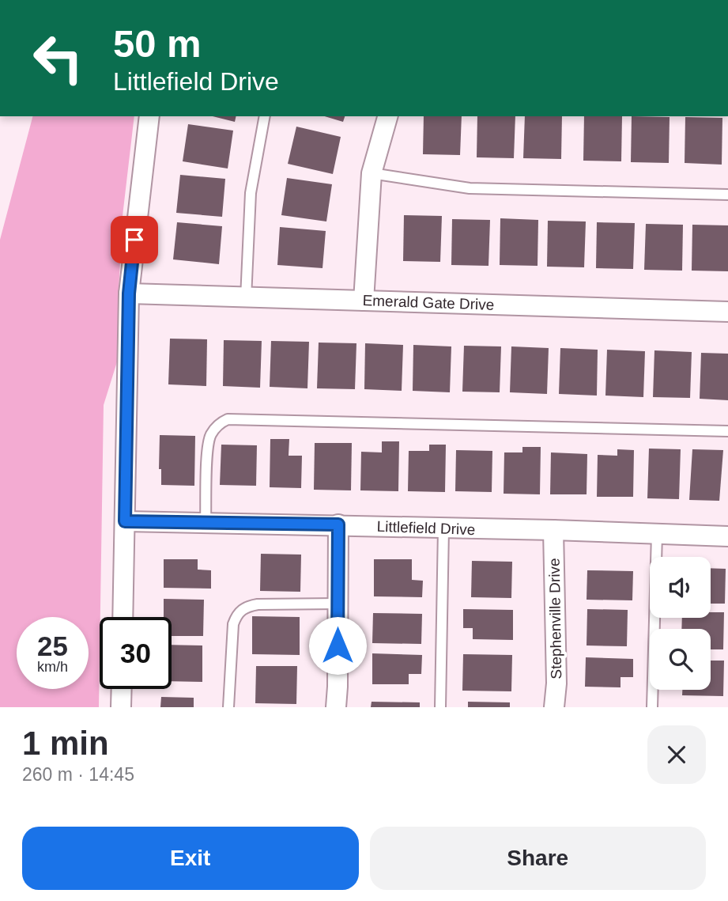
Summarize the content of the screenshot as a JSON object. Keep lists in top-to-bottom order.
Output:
{
  "streets": {
    "street": ["Emerald Gate Drive", "Littlefield Drive", "Stephenville Drive"]
  },
  "crossings": [
    ["Littlefield Drive", "Stephenville Drive"]
  ],
  "page": {
    "turn": ["50 m", "Littlefield Drive"],
    "speed": "25 km/h",
    "limit": "30",
    "heading": ["1 min", "260 m · 14:45"],
    "buttons": ["Exit", "Share"]
  }
}
